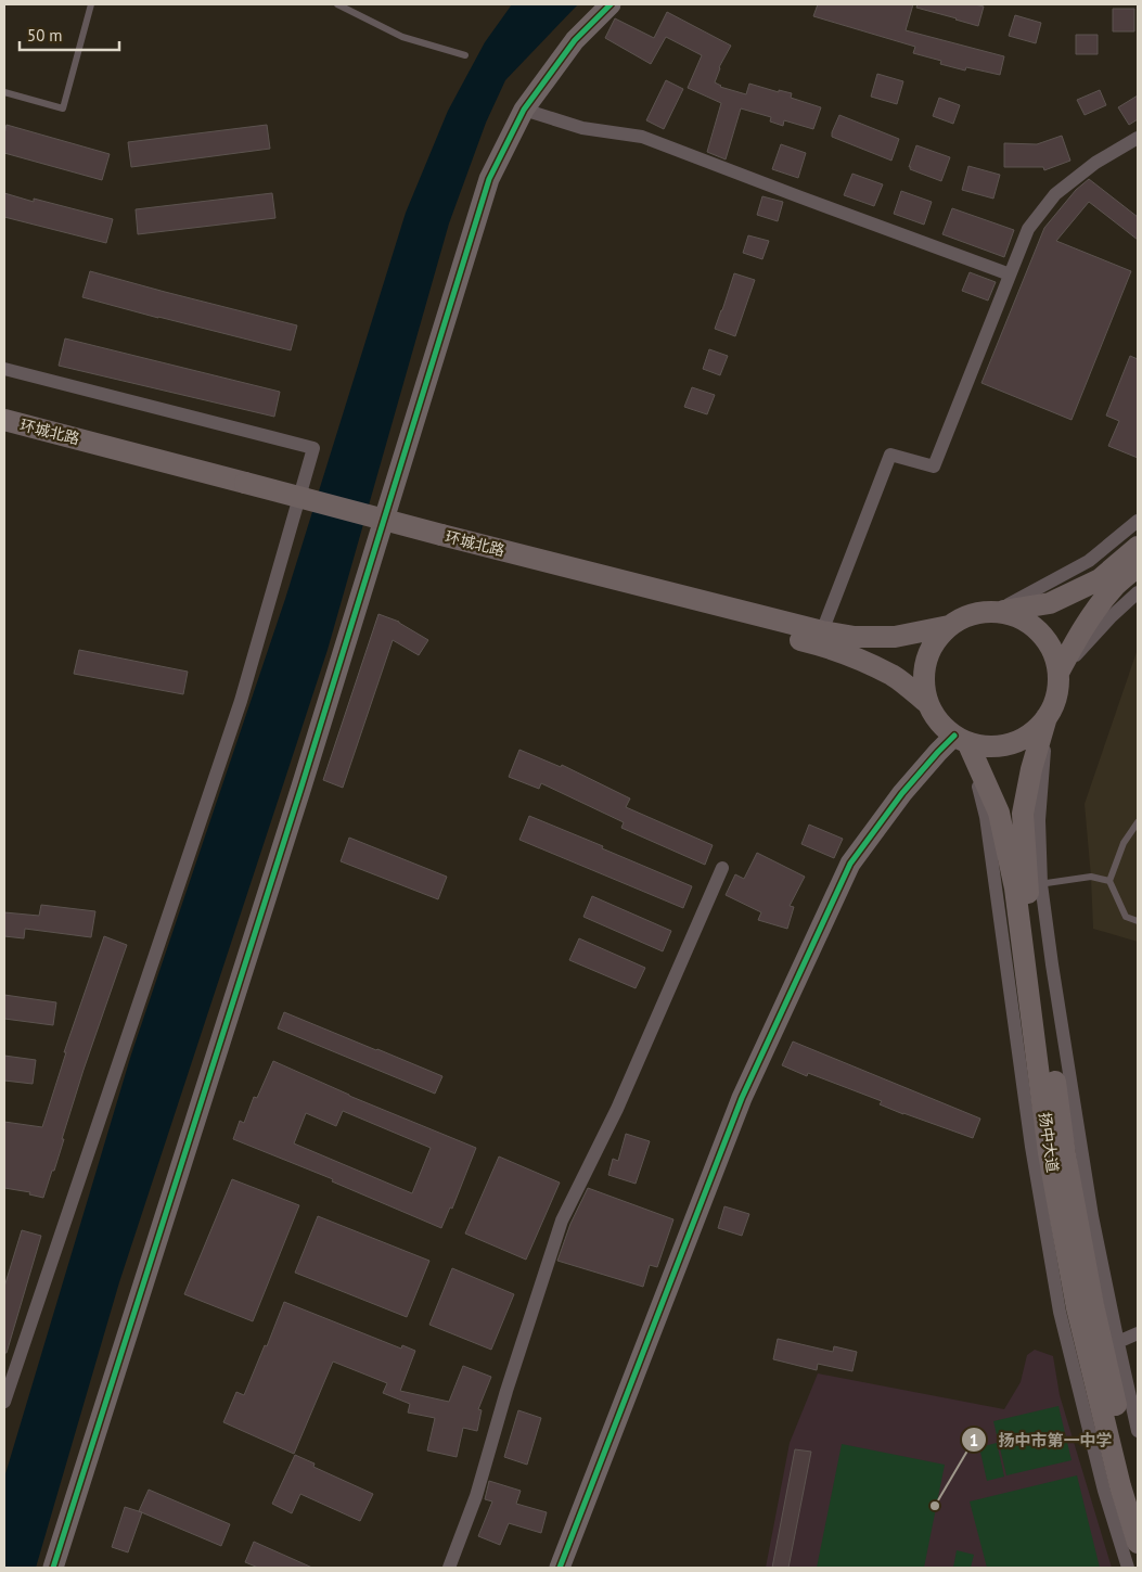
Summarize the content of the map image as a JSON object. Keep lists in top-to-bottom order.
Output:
{
  "streets": {
    "main road": ["环城北路", "扬中大道"]
  },
  "crossings": [
    ["环城北路", "扬中大道"]
  ],
  "places": ["扬中市第一中学"],
  "scale_bar": "50 m"
}
